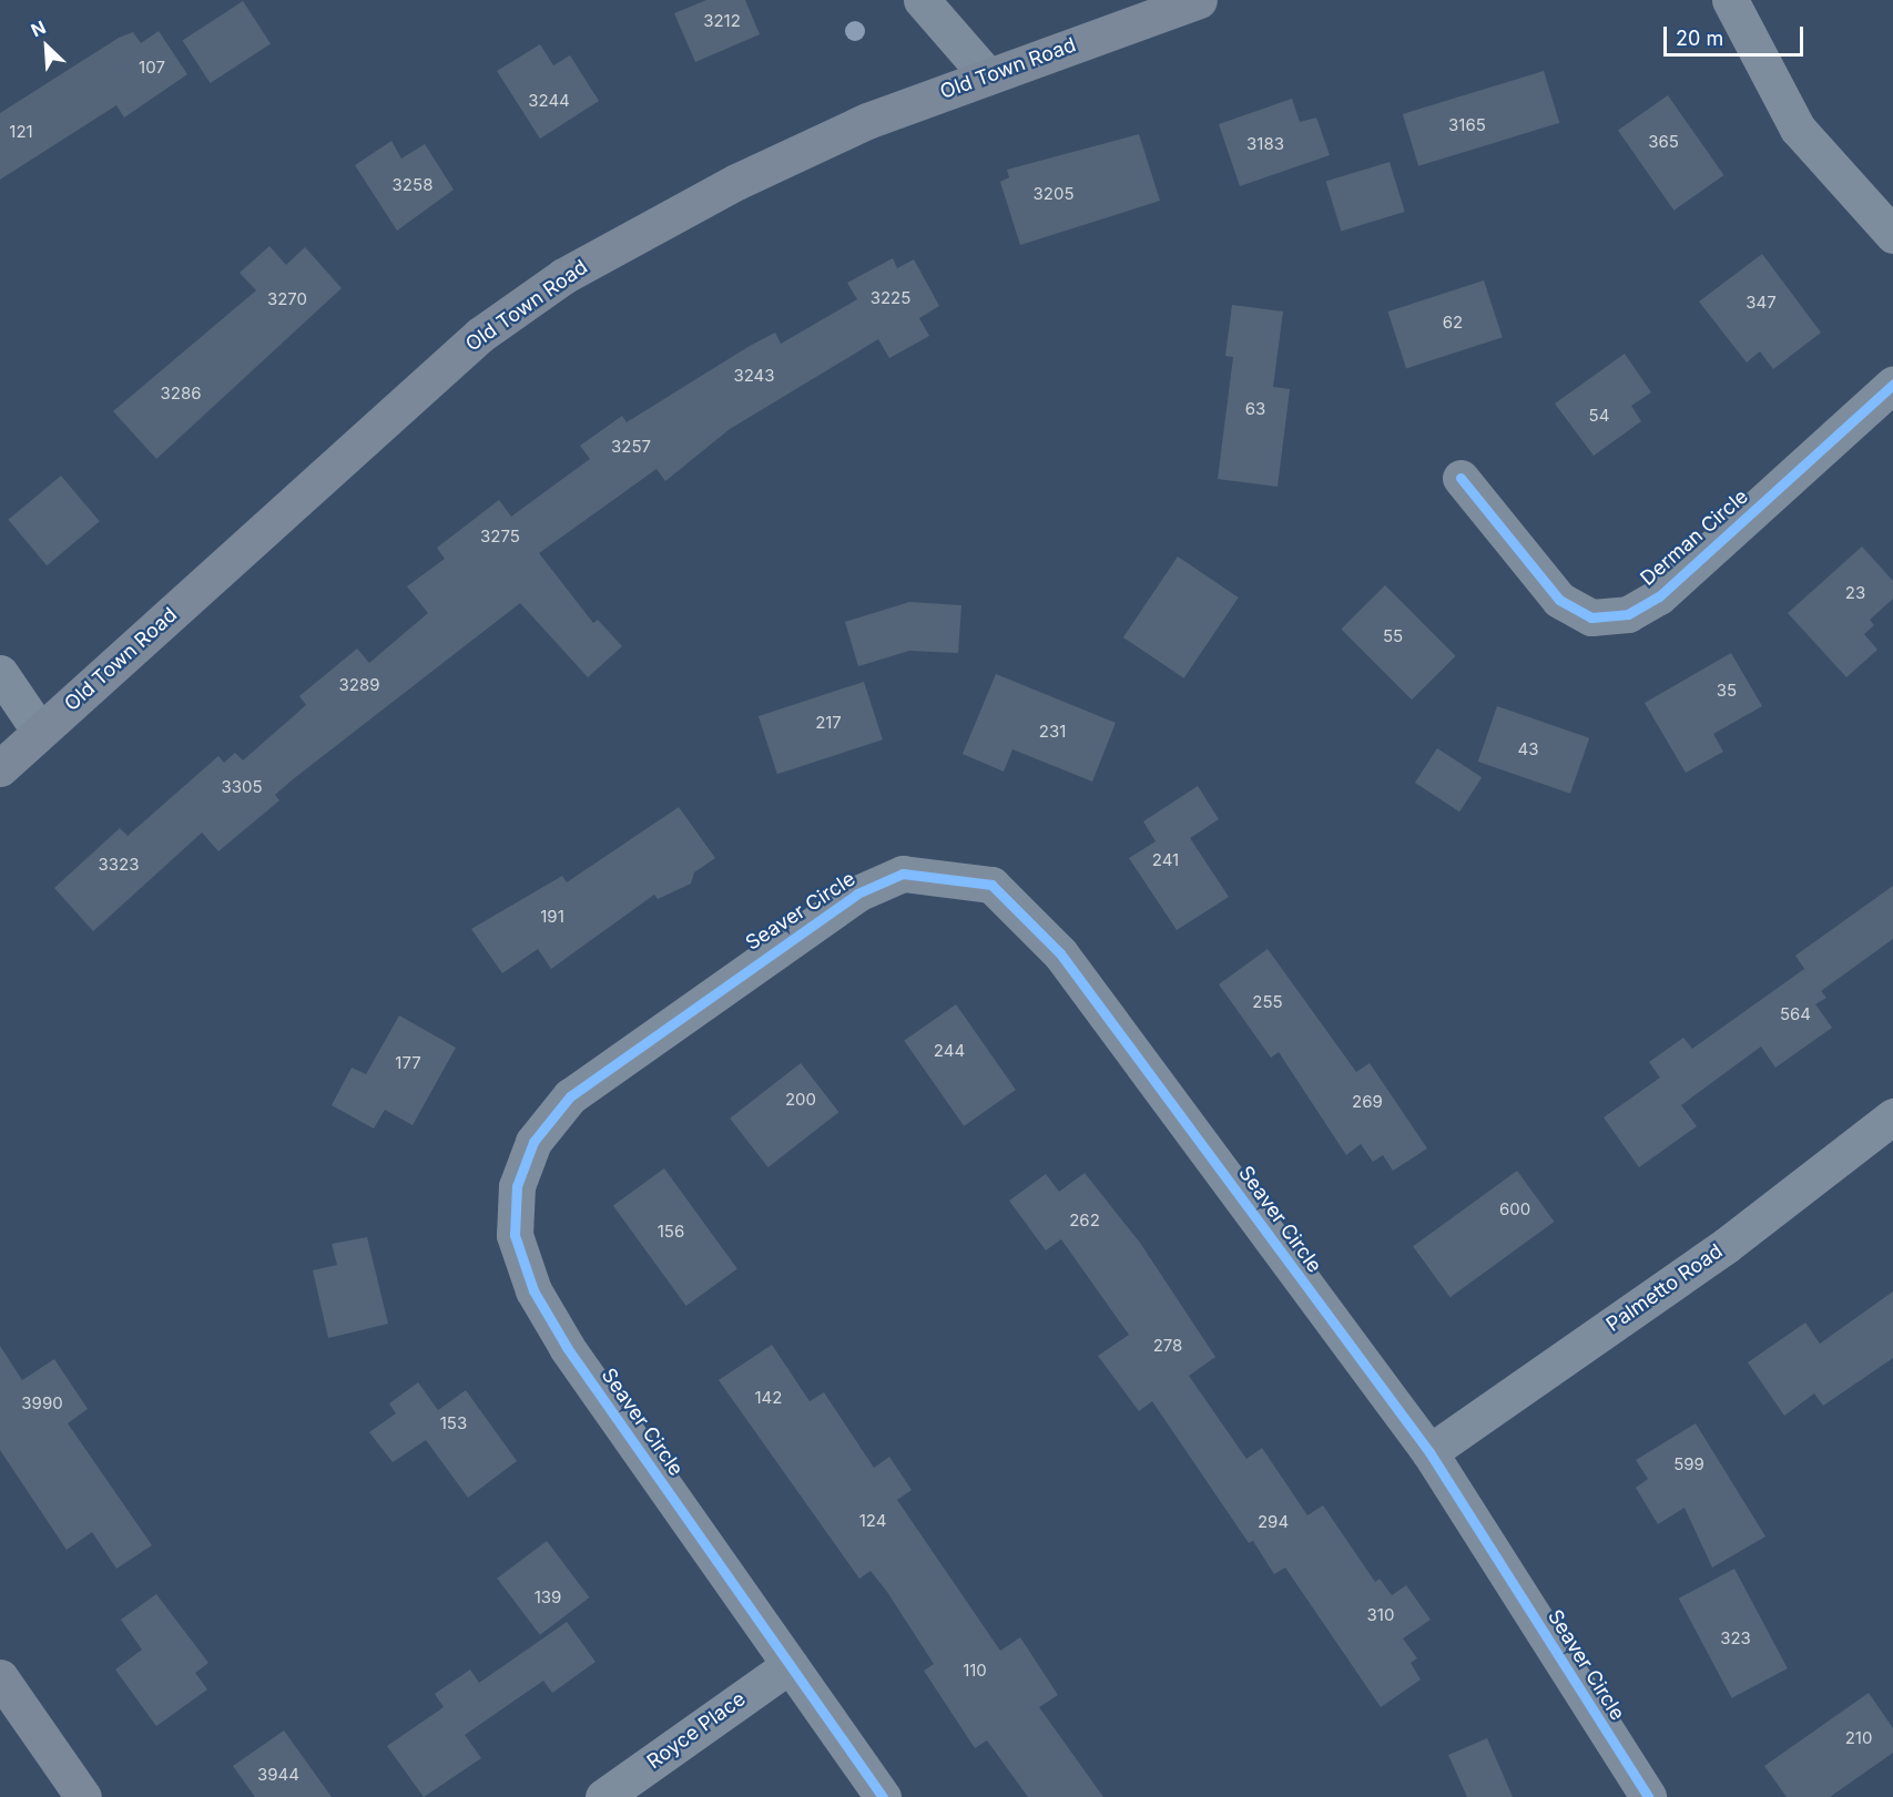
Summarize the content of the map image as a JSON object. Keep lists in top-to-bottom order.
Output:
{
  "streets": {
    "main road": ["Old Town Road"],
    "street": [
      "Derman Circle",
      "Seaver Circle",
      "Palmetto Road",
      "Royce Place"
    ]
  },
  "crossings": [
    ["Seaver Circle", "Palmetto Road"],
    ["Seaver Circle", "Royce Place"]
  ],
  "house_numbers": [
    "3212",
    "107",
    "3244",
    "3165",
    "121",
    "365",
    "3183",
    "3258",
    "3205",
    "3225",
    "3270",
    "347",
    "62",
    "3243",
    "3286",
    "63",
    "54",
    "3257",
    "3275",
    "23",
    "55",
    "3289",
    "35",
    "217",
    "231",
    "43",
    "3305",
    "241",
    "3323",
    "191",
    "255",
    "564",
    "244",
    "177",
    "200",
    "269",
    "600",
    "262",
    "156",
    "278",
    "142",
    "3990",
    "153",
    "599",
    "124",
    "294",
    "139",
    "310",
    "323",
    "110",
    "210",
    "3944"
  ],
  "scale_bar": "20 m",
  "north": "top left"
}
